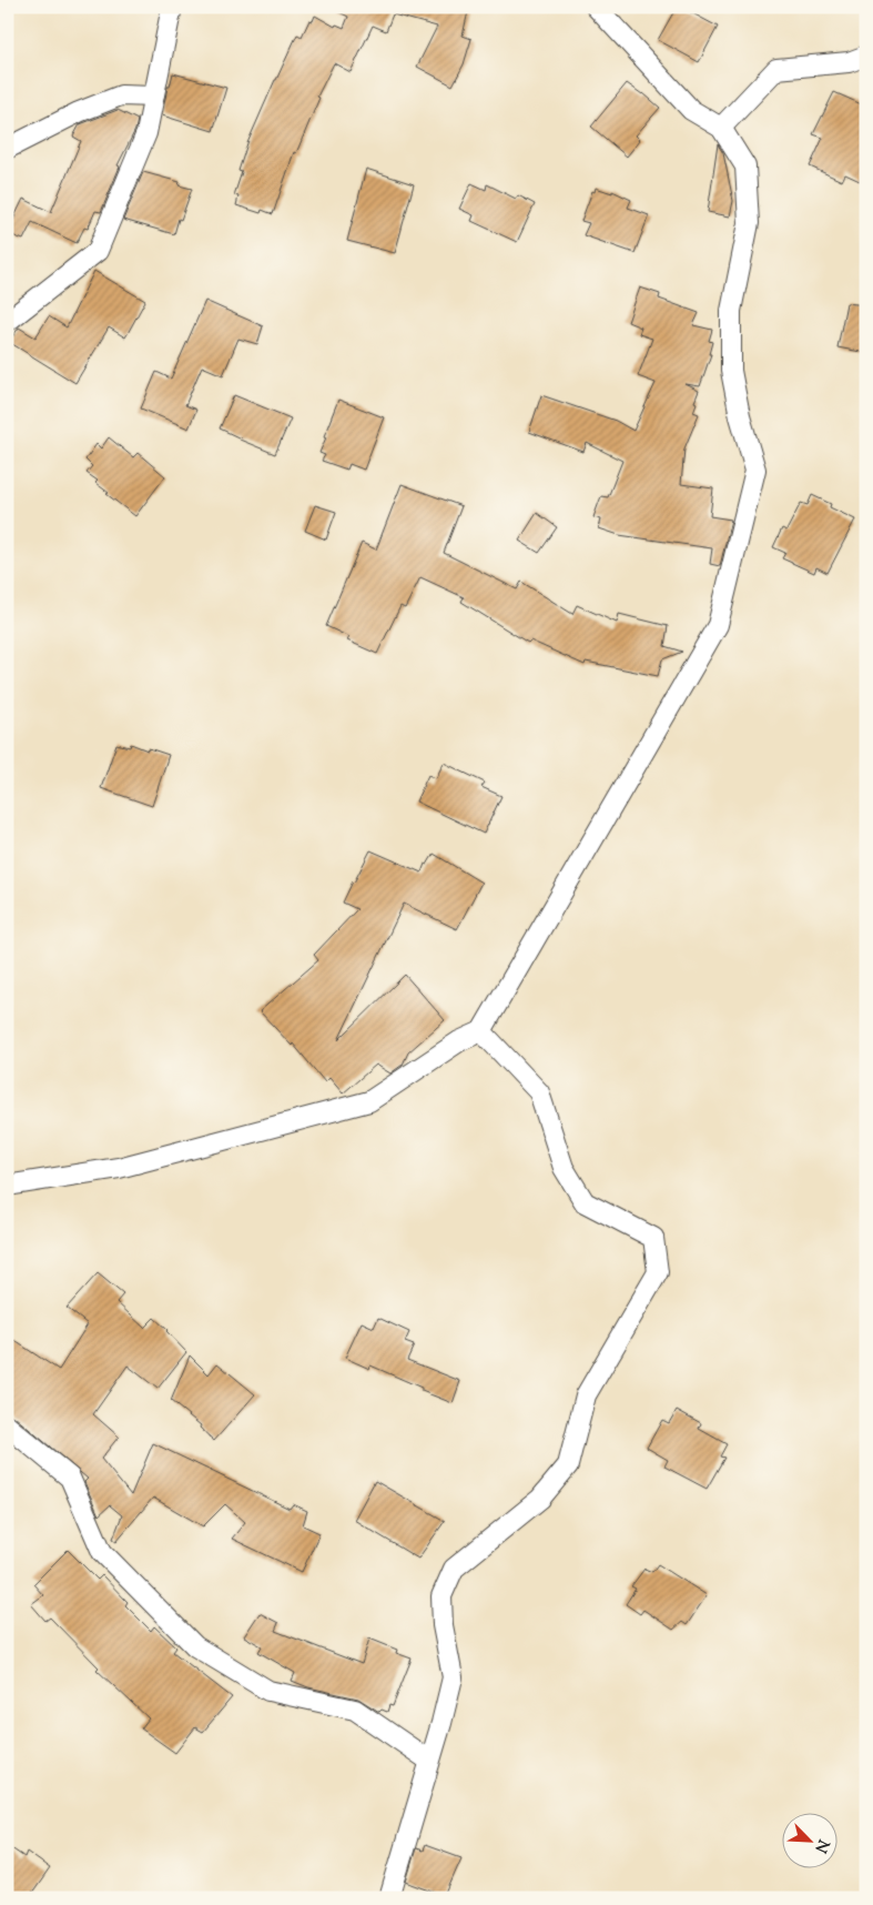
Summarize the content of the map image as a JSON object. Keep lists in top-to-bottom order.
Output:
{
  "north": "bottom right"
}
